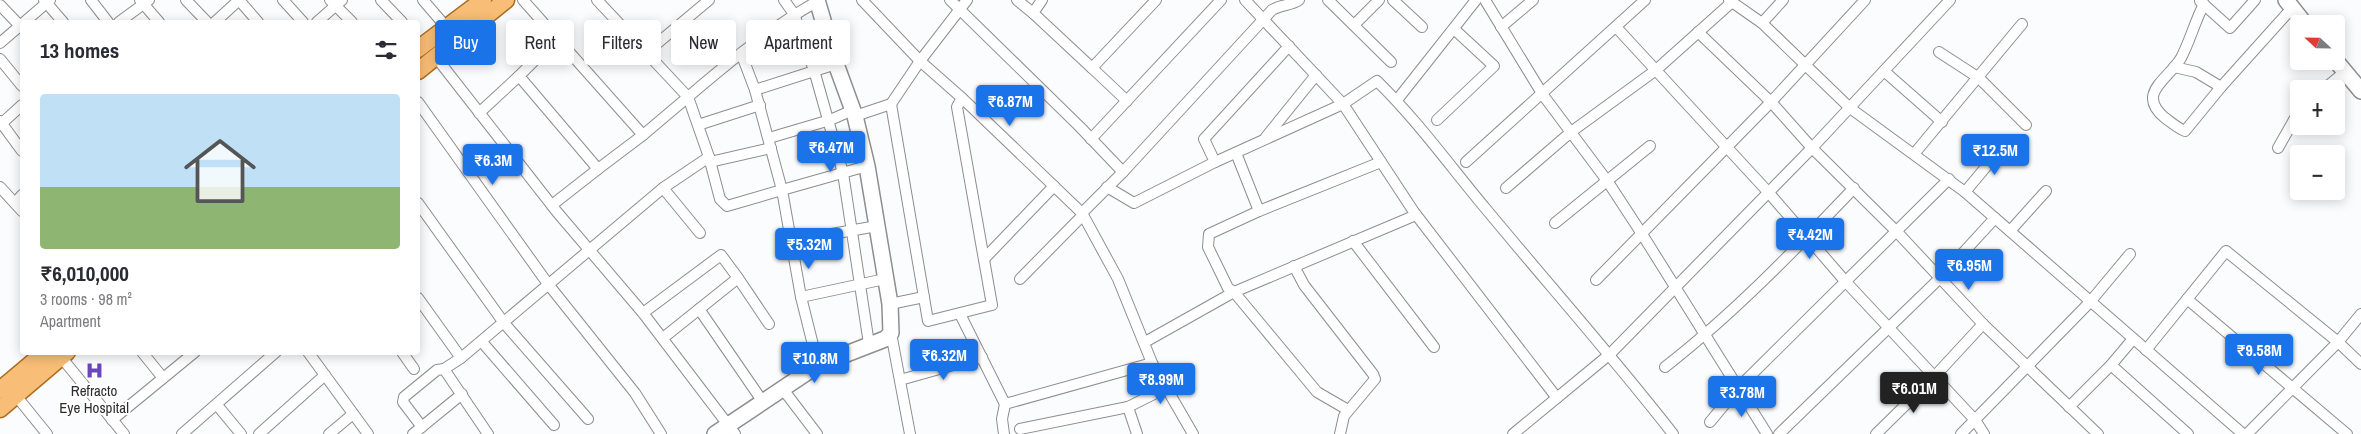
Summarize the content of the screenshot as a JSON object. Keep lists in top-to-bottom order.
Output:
{
  "places": {
    "hospital": ["Refracto Eye Hospital"]
  },
  "north": "left",
  "page": {
    "map_buttons": ["+", "−"],
    "chip": [
      "Buy",
      "Rent",
      "Filters",
      "New",
      "Apartment"
    ],
    "heading": "13 homes",
    "list": [
      {
        "name": "₹6,010,000",
        "note": "3 rooms · 98 m² · Apartment"
      }
    ],
    "price": [
      "₹6.87M",
      "₹6.47M",
      "₹12.5M",
      "₹6.3M",
      "₹4.42M",
      "₹5.32M",
      "₹6.95M",
      "₹9.58M",
      "₹6.32M",
      "₹10.8M",
      "₹8.99M",
      "₹6.01M",
      "₹3.78M"
    ]
  }
}
